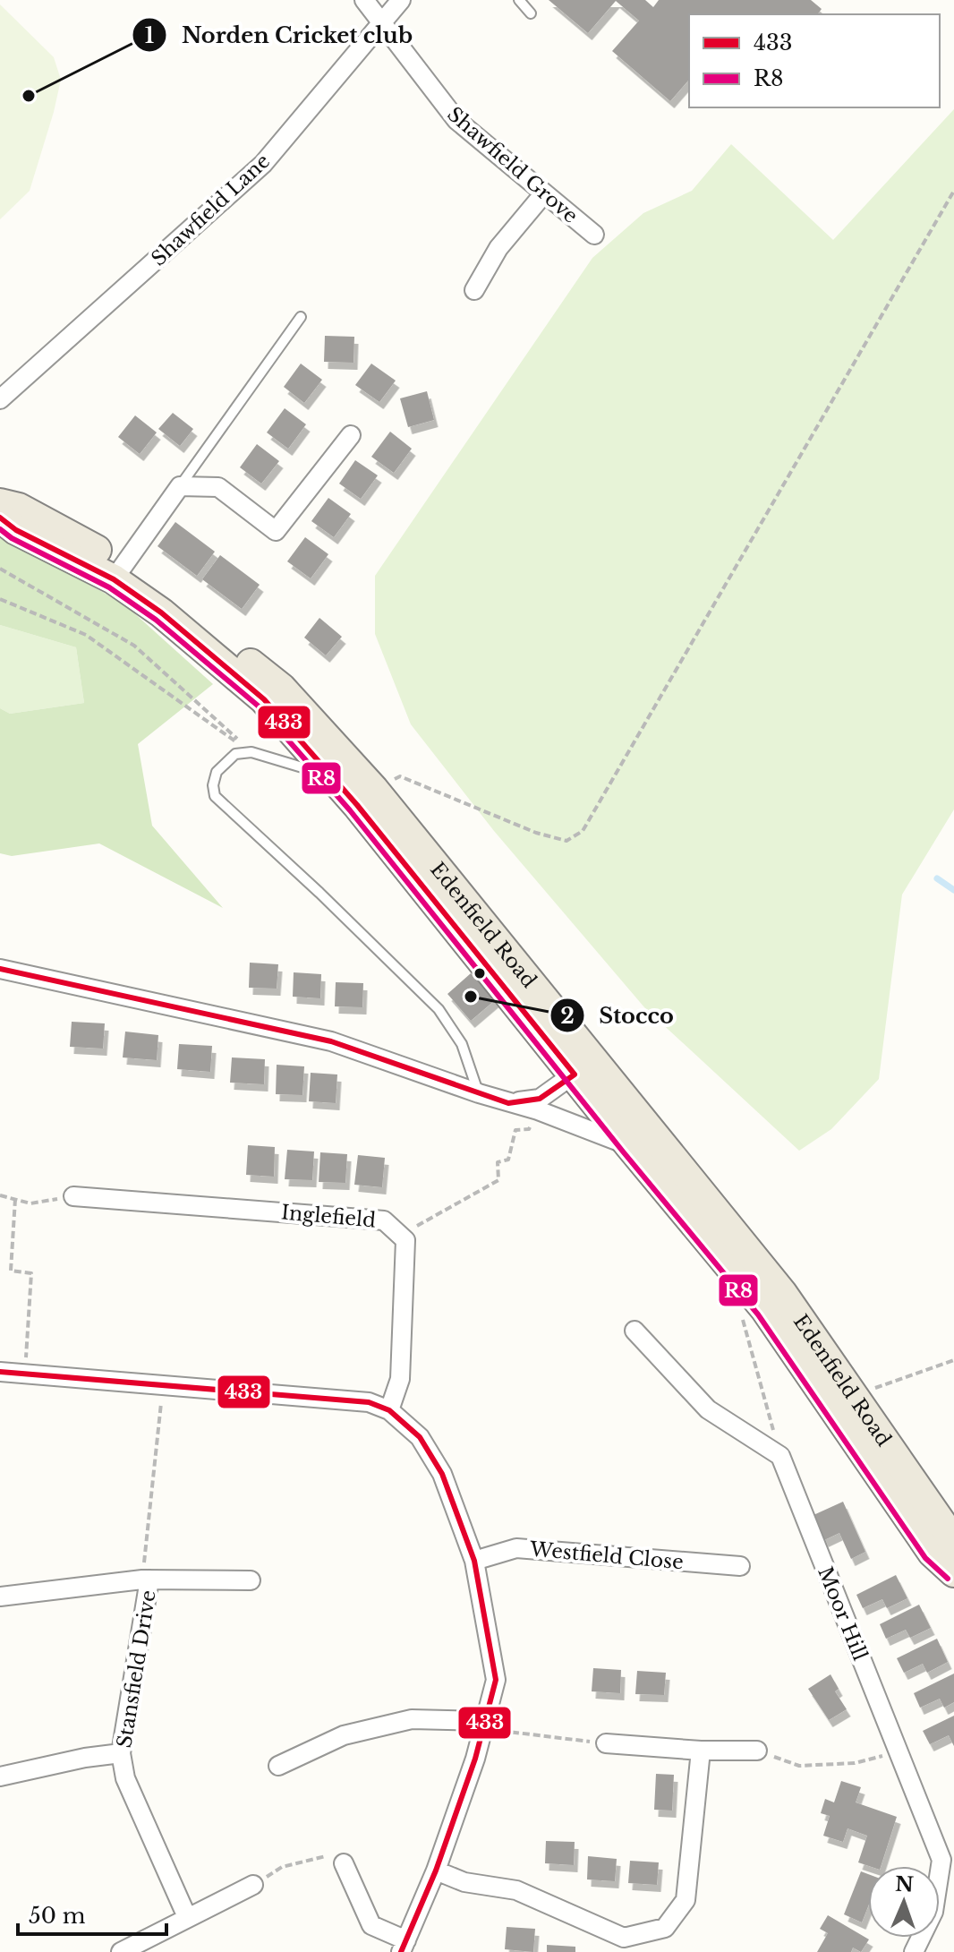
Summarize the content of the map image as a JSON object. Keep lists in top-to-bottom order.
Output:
{
  "streets": {
    "main road": ["Edenfield Road"],
    "street": [
      "Shawfield Grove",
      "Shawfield Lane",
      "Inglefield",
      "Westfield Close",
      "Moor Hill",
      "Stansfield Drive"
    ]
  },
  "crossings": [
    ["Shawfield Grove", "Shawfield Lane"]
  ],
  "places": ["Norden Cricket club", "Stocco"],
  "lines": ["transit line 433", "transit line R8"],
  "legend": ["433", "R8"],
  "scale_bar": "50 m",
  "north": "top"
}
